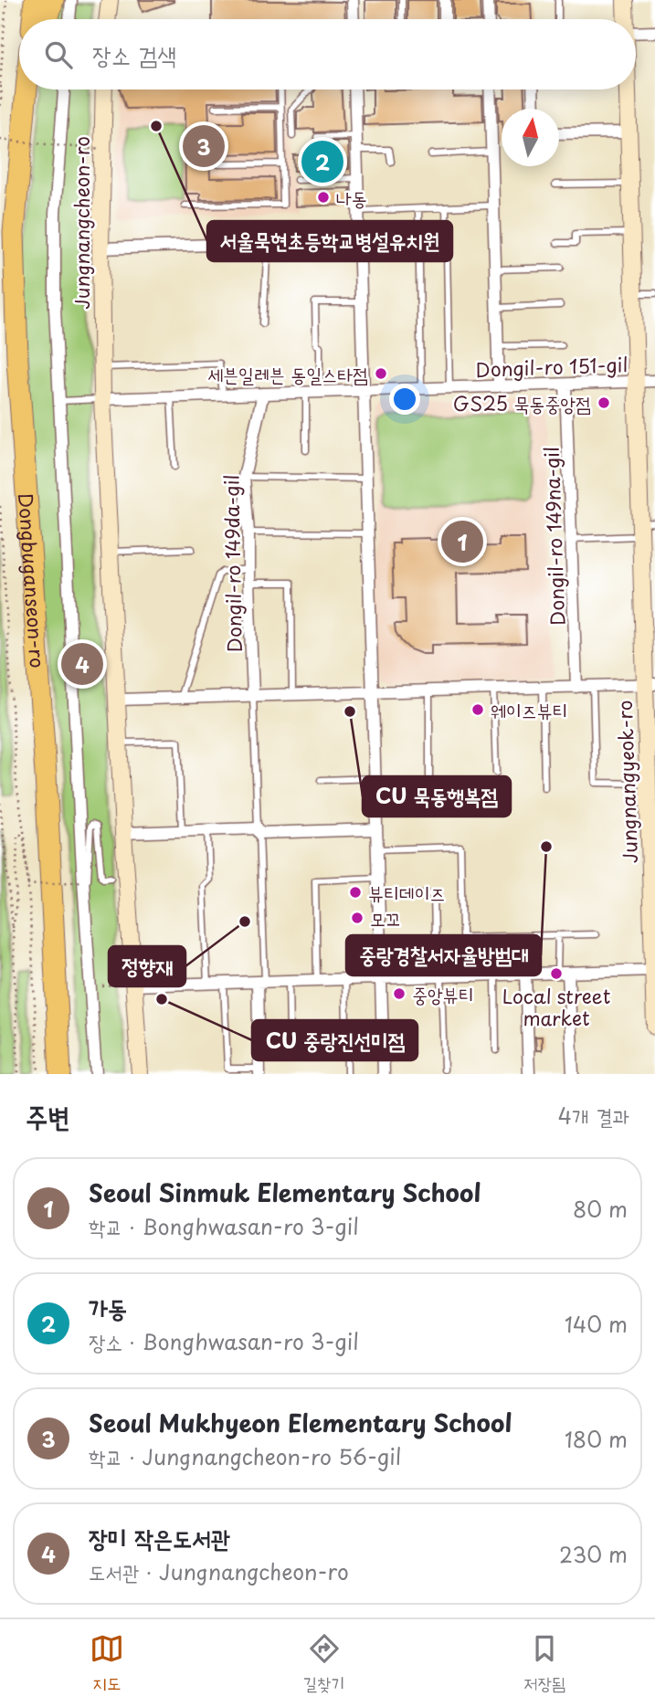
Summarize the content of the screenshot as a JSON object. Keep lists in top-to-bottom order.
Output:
{
  "streets": {
    "highway": ["Dongbuganseon-ro"],
    "main road": ["Jungnangcheon-ro", "Jungnangyeok-ro"],
    "street": ["Dongil-ro 151-gil", "Dongil-ro 149na-gil", "Dongil-ro 149da-gil"]
  },
  "crossings": [
    ["Jungnangcheon-ro", "Dongil-ro 151-gil"],
    ["Dongil-ro 151-gil", "Dongil-ro 149na-gil"],
    ["Dongil-ro 151-gil", "Dongil-ro 149da-gil"],
    ["Dongil-ro 151-gil", "Jungnangyeok-ro"]
  ],
  "places": [
    "서울묵현초등학교병설유치원",
    "나동",
    "세븐일레븐 동일스타점",
    "GS25 묵동중앙점",
    "웨이즈뷰티",
    "CU 묵동행복점",
    "중랑경찰서자율방범대",
    "뷰티데이즈",
    "모꼬",
    "정향재",
    "Local street market",
    "중앙뷰티",
    "CU 중랑진선미점"
  ],
  "north": "top",
  "page": {
    "search": "장소 검색",
    "pins": [
      "3",
      "2",
      "1",
      "4"
    ],
    "heading": ["주변", "4개 결과"],
    "list": [
      {
        "mark": "1",
        "name": "Seoul Sinmuk Elementary School",
        "note": "학교 · Bonghwasan-ro 3-gil",
        "value": "80 m"
      },
      {
        "mark": "2",
        "name": "가동",
        "note": "장소 · Bonghwasan-ro 3-gil",
        "value": "140 m"
      },
      {
        "mark": "3",
        "name": "Seoul Mukhyeon Elementary School",
        "note": "학교 · Jungnangcheon-ro 56-gil",
        "value": "180 m"
      },
      {
        "mark": "4",
        "name": "장미 작은도서관",
        "note": "도서관 · Jungnangcheon-ro",
        "value": "230 m"
      }
    ],
    "nav": ["지도", "길찾기", "저장됨"]
  }
}
